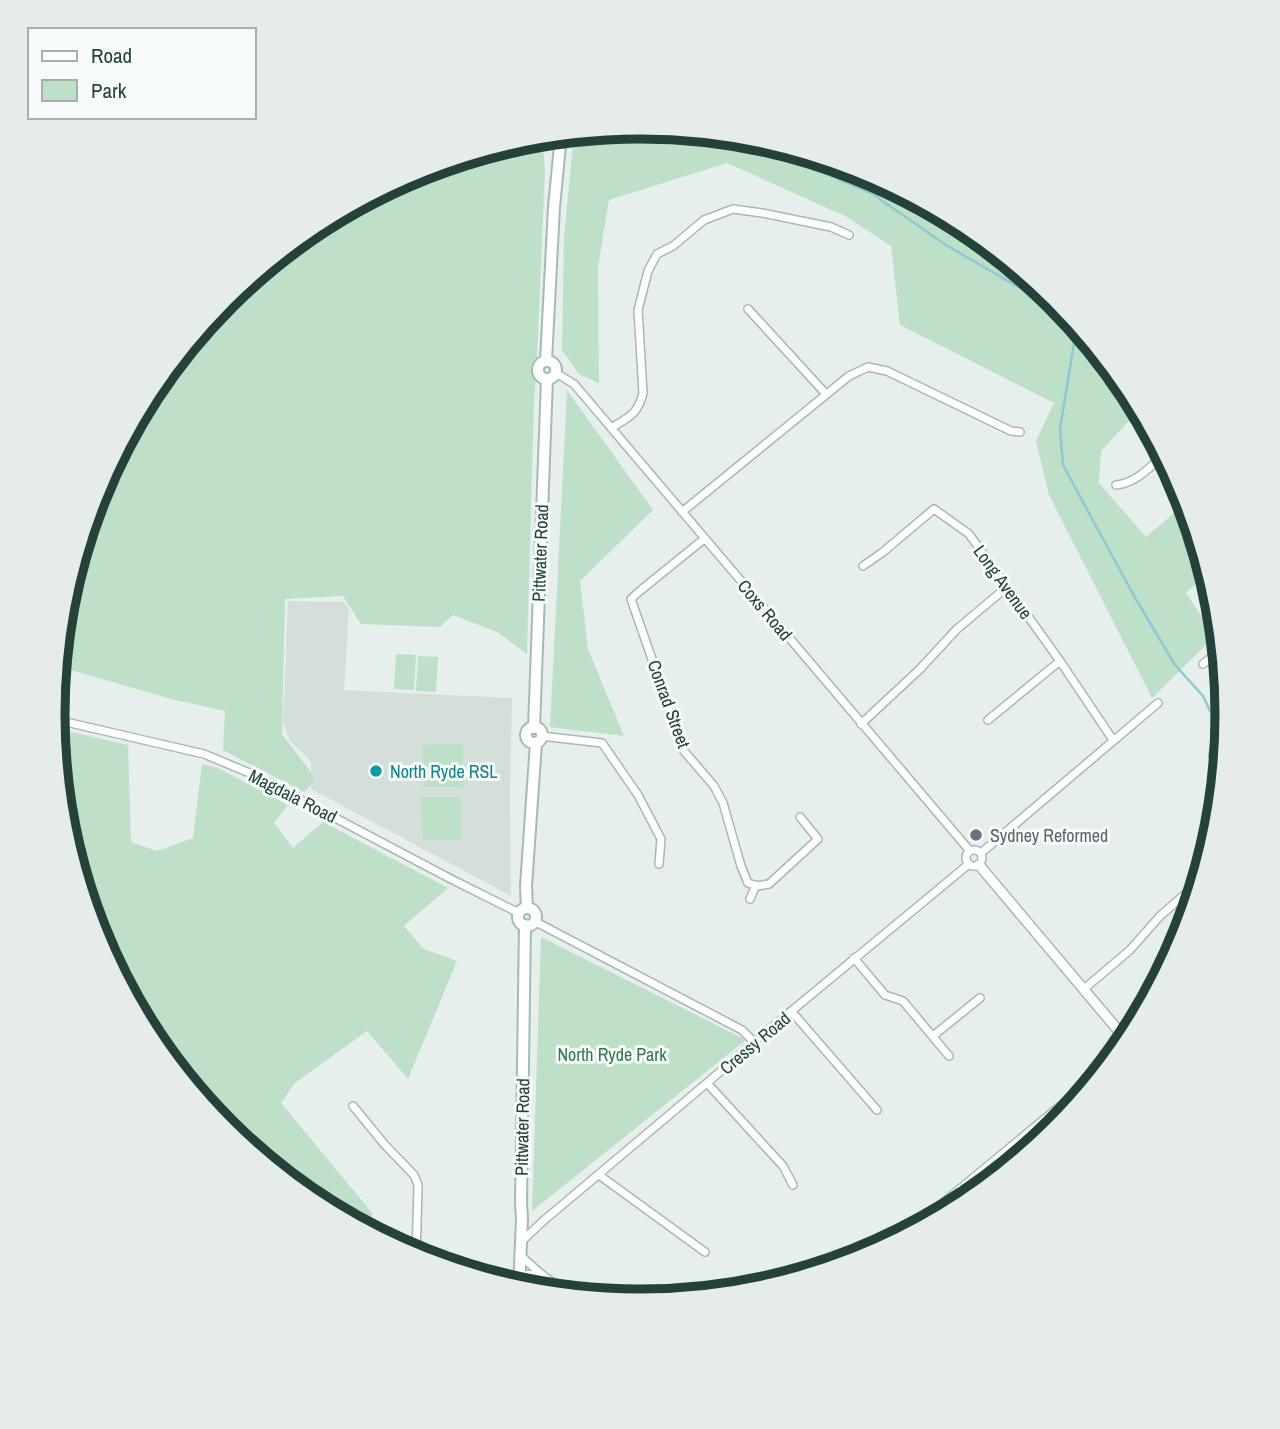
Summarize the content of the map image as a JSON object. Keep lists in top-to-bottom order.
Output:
{
  "streets": {
    "main road": ["Pittwater Road"],
    "street": [
      "Long Avenue",
      "Coxs Road",
      "Conrad Street",
      "Magdala Road",
      "Cressy Road"
    ]
  },
  "crossings": [
    ["Pittwater Road", "Coxs Road"],
    ["Pittwater Road", "Magdala Road"],
    ["Pittwater Road", "Cressy Road"],
    ["Coxs Road", "Conrad Street"],
    ["Coxs Road", "Cressy Road"]
  ],
  "parks": ["North Ryde Park"],
  "places": ["North Ryde RSL", "Sydney Reformed"],
  "legend": ["Road", "Park"]
}
